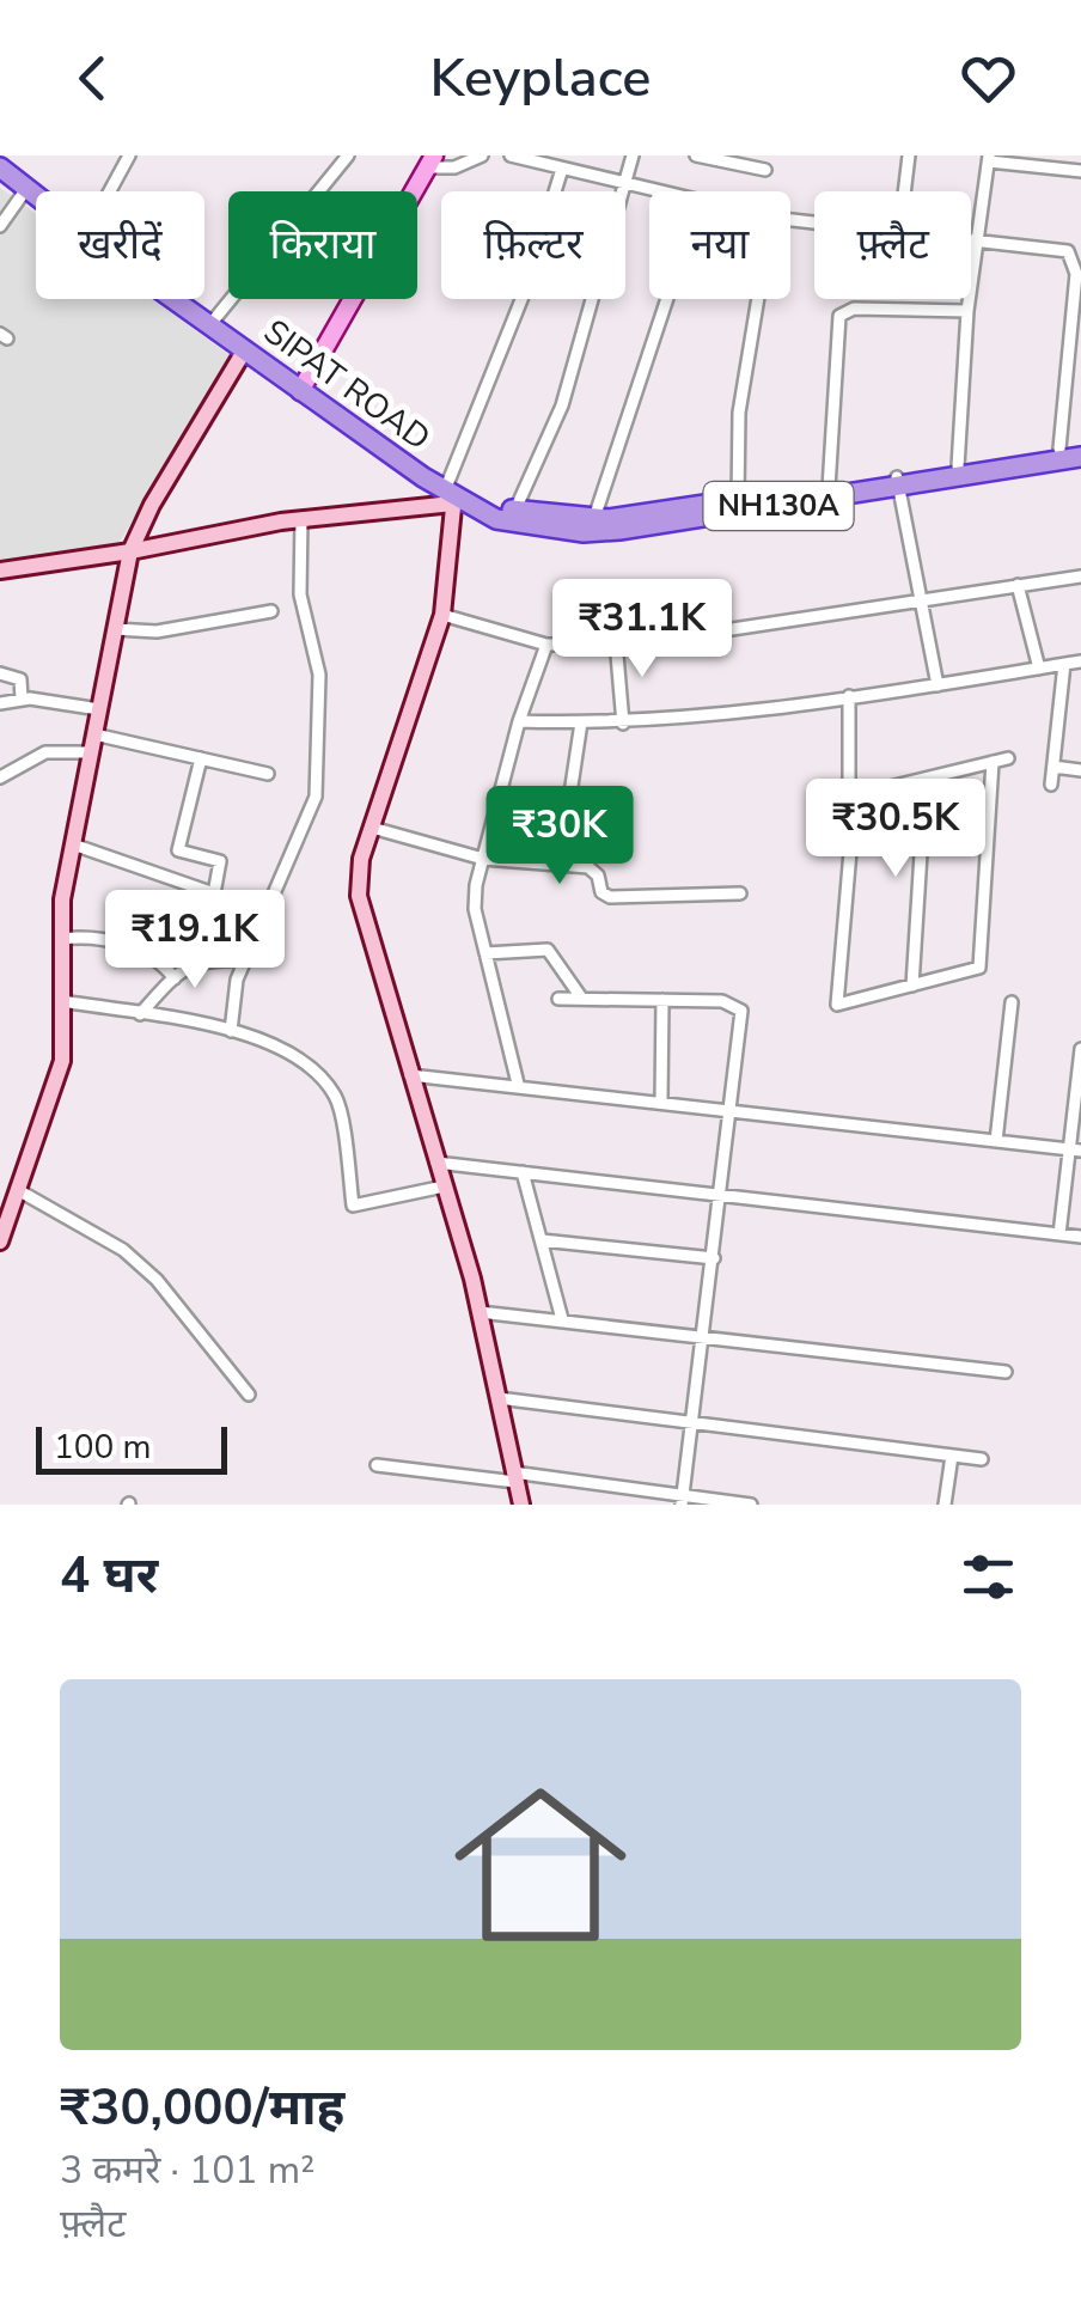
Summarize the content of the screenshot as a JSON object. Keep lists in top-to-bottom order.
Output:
{
  "streets": {
    "highway": ["SIPAT ROAD", "NH130A"]
  },
  "scale_bar": "100 m",
  "page": {
    "header": "Keyplace",
    "chip": [
      "खरीदें",
      "किराया",
      "फ़िल्टर",
      "नया",
      "फ़्लैट"
    ],
    "price": [
      "₹31.1K",
      "₹30.5K",
      "₹30K",
      "₹19.1K"
    ],
    "scale": "100 m",
    "heading": "4 घर",
    "list": [
      {
        "name": "₹30,000/माह",
        "note": "3 कमरे · 101 m² · फ़्लैट"
      }
    ]
  }
}
